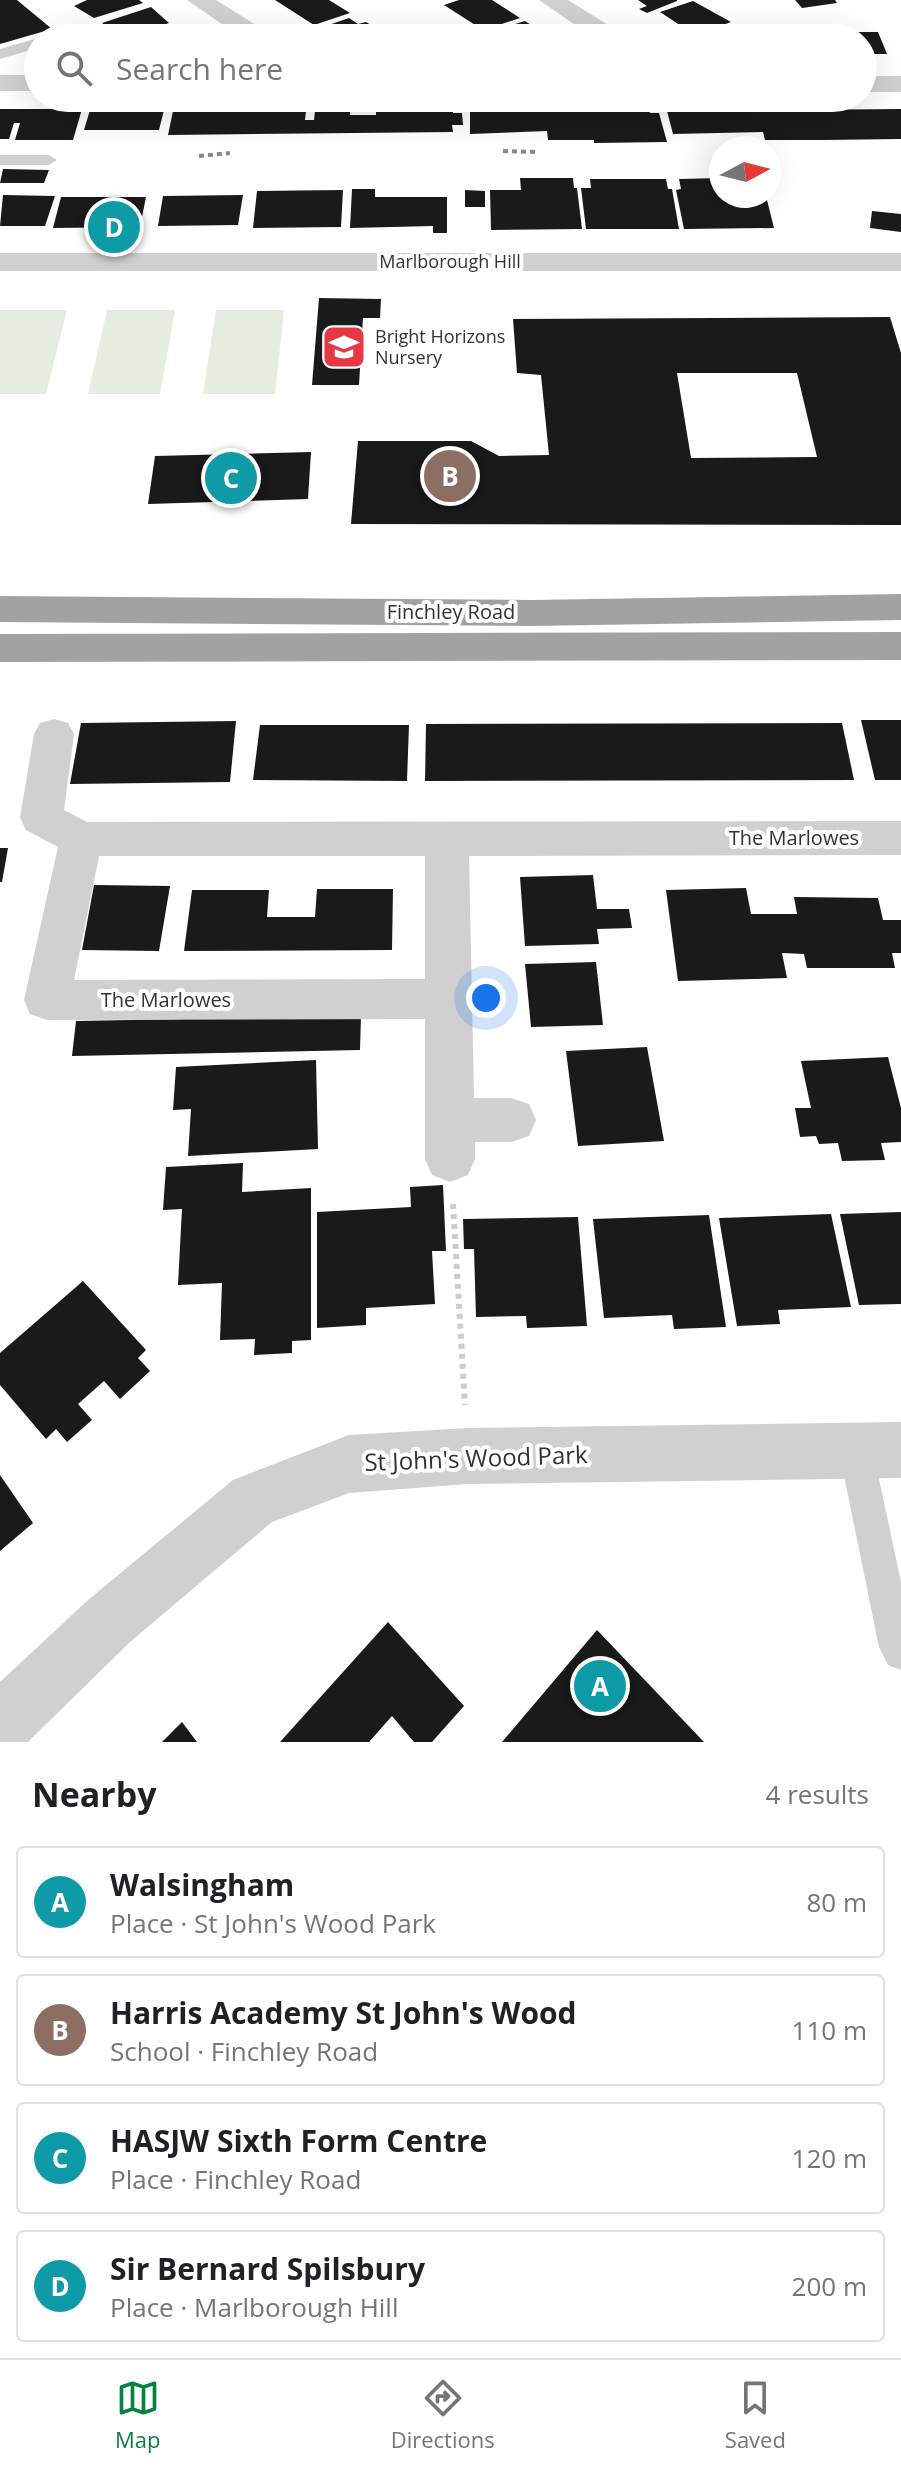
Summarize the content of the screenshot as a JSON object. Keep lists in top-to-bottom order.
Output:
{
  "streets": {
    "highway": ["Finchley Road"],
    "street": ["Marlborough Hill", "The Marlowes", "St John's Wood Park"]
  },
  "places": {
    "school or university": ["Bright Horizons Nursery"]
  },
  "north": "right",
  "page": {
    "search": "Search here",
    "pins": [
      "D",
      "B",
      "C",
      "A"
    ],
    "heading": ["Nearby", "4 results"],
    "list": [
      {
        "mark": "A",
        "name": "Walsingham",
        "note": "Place · St John's Wood Park",
        "value": "80 m"
      },
      {
        "mark": "B",
        "name": "Harris Academy St John's Wood",
        "note": "School · Finchley Road",
        "value": "110 m"
      },
      {
        "mark": "C",
        "name": "HASJW Sixth Form Centre",
        "note": "Place · Finchley Road",
        "value": "120 m"
      },
      {
        "mark": "D",
        "name": "Sir Bernard Spilsbury",
        "note": "Place · Marlborough Hill",
        "value": "200 m"
      }
    ],
    "nav": ["Map", "Directions", "Saved"]
  }
}
